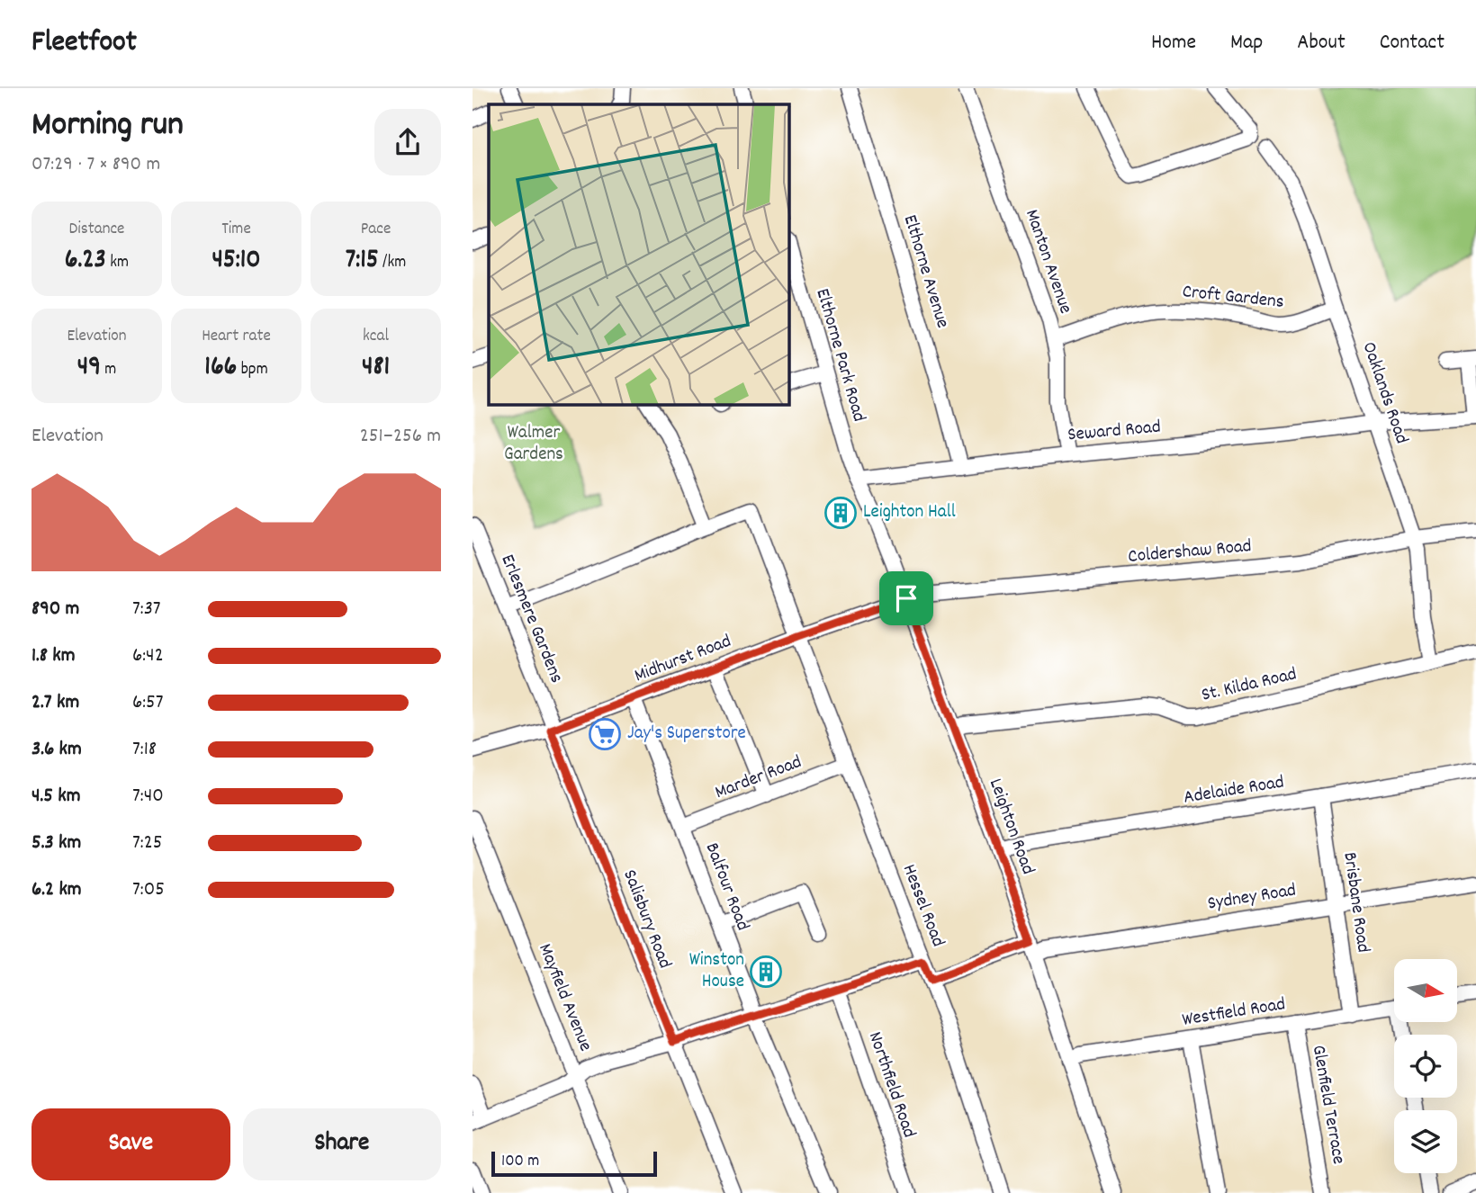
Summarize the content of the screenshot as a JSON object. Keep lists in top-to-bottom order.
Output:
{
  "streets": {
    "street": [
      "Manton Avenue",
      "Elthorne Avenue",
      "Croft Gardens",
      "Elthorne Park Road",
      "Oaklands Road",
      "Seward Road",
      "Coldershaw Road",
      "Erlesmere Gardens",
      "Midhurst Road",
      "St. Kilda Road",
      "Marder Road",
      "Adelaide Road",
      "Leighton Road",
      "Balfour Road",
      "Sydney Road",
      "Brisbane Road",
      "Hessel Road",
      "Salisbury Road",
      "Mayfield Avenue",
      "Westfield Road",
      "Northfield Road",
      "Glenfield Terrace"
    ]
  },
  "crossings": [
    ["Manton Avenue", "Croft Gardens"],
    ["Manton Avenue", "Seward Road"],
    ["Elthorne Avenue", "Seward Road"],
    ["Croft Gardens", "Oaklands Road"],
    ["Elthorne Park Road", "Seward Road"],
    ["Elthorne Park Road", "Leighton Road"],
    ["Oaklands Road", "Seward Road"],
    ["Oaklands Road", "Coldershaw Road"],
    ["Oaklands Road", "St. Kilda Road"],
    ["Seward Road", "Leighton Road"],
    ["Coldershaw Road", "Midhurst Road"],
    ["Coldershaw Road", "Leighton Road"],
    ["Erlesmere Gardens", "Midhurst Road"],
    ["Erlesmere Gardens", "Salisbury Road"],
    ["Midhurst Road", "Leighton Road"],
    ["Midhurst Road", "Balfour Road"],
    ["Midhurst Road", "Hessel Road"],
    ["Midhurst Road", "Salisbury Road"],
    ["St. Kilda Road", "Leighton Road"],
    ["Marder Road", "Balfour Road"],
    ["Marder Road", "Hessel Road"],
    ["Adelaide Road", "Leighton Road"],
    ["Adelaide Road", "Brisbane Road"],
    ["Leighton Road", "Sydney Road"],
    ["Leighton Road", "Westfield Road"],
    ["Sydney Road", "Brisbane Road"],
    ["Sydney Road", "Hessel Road"],
    ["Brisbane Road", "Westfield Road"],
    ["Westfield Road", "Glenfield Terrace"]
  ],
  "parks": ["Walmer Gardens"],
  "places": {
    "building": ["Leighton Hall", "Winston House"],
    "supermarket": ["Jay's Superstore"]
  },
  "scale_bar": "100 m",
  "north": "right",
  "page": {
    "header": "Fleetfoot",
    "nav": [
      "Home",
      "Map",
      "About",
      "Contact"
    ],
    "heading": ["Morning run", "07:29 · 7 × 890 m"],
    "stats": [
      ["Distance", "6.23 km"],
      ["Time", "45:10"],
      ["Pace", "7:15 /km"],
      ["Elevation", "49 m"],
      ["Heart rate", "166 bpm"],
      ["kcal", "481"]
    ],
    "chart": ["Elevation", "251–256 m"],
    "list": [
      {
        "name": "890 m",
        "note": "7:37"
      },
      {
        "name": "1.8 km",
        "note": "6:42"
      },
      {
        "name": "2.7 km",
        "note": "6:57"
      },
      {
        "name": "3.6 km",
        "note": "7:18"
      },
      {
        "name": "4.5 km",
        "note": "7:40"
      },
      {
        "name": "5.3 km",
        "note": "7:25"
      },
      {
        "name": "6.2 km",
        "note": "7:05"
      }
    ],
    "buttons": ["Save", "Share"],
    "scale": "100 m"
  }
}
